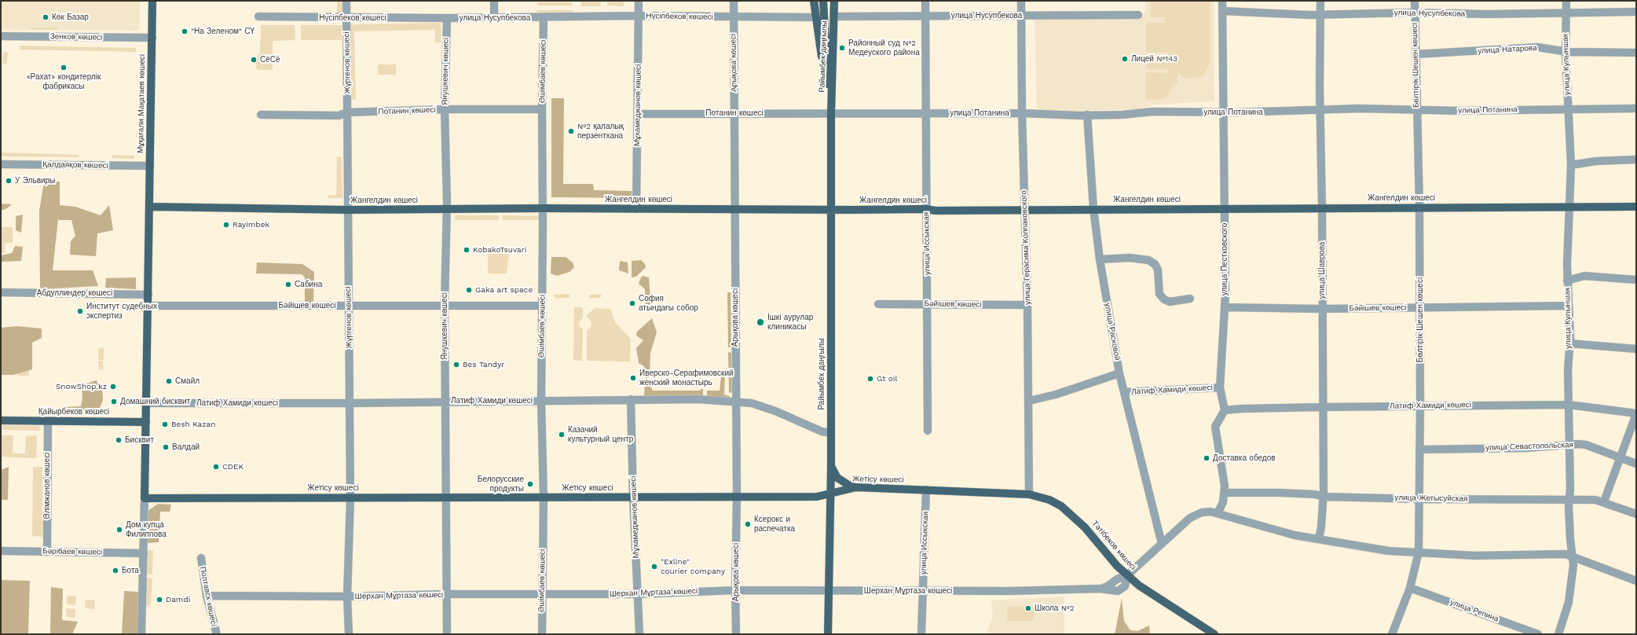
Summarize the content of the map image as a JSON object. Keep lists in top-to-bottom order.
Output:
{
  "streets": {
    "main road": [
      "Райымбек даңғылы",
      "Мұқағали Мақатаев көшесі",
      "Жангелдин көшесі",
      "Қайырбеков көшесі",
      "Жетісу көшесі",
      "Тәтібеков көшесі"
    ],
    "street": [
      "улица Нусупбекова",
      "Нүсіпбеков көшесі",
      "Зенков көшесі",
      "улица Натарова",
      "Жүргенов көшесі",
      "Арықова көшесі",
      "улица Кулыншак",
      "Бөлтірік Шешен көшесі",
      "Янушкевич көшесі",
      "Әшімбаев көшесі",
      "Мұхамеджанов көшесі",
      "улица Потанина",
      "Потанин көшесі",
      "Қалдаяқов көшесі",
      "улица Иссыкская",
      "улица Герасима Колпаковского",
      "улица Пестковского",
      "улица Шаврова",
      "Абдуллиндер көшесі",
      "Бәйішев көшесі",
      "улица Расковой",
      "Латиф Хамиди көшесі",
      "улица Севастопольская",
      "Әлімжанов көшесі",
      "улица Жетысуйская",
      "Бәрібаев көшесі",
      "Шерхан Мұртаза көшесі",
      "Полтавск көшесі",
      "улица Репина"
    ]
  },
  "crossings": [
    ["улица Нусупбекова", "Нүсіпбеков көшесі"],
    ["улица Нусупбекова", "Райымбек даңғылы"],
    ["улица Нусупбекова", "улица Кулыншак"],
    ["улица Нусупбекова", "Бөлтірік Шешен көшесі"],
    ["улица Нусупбекова", "Янушкевич көшесі"],
    ["улица Нусупбекова", "Әшімбаев көшесі"],
    ["улица Нусупбекова", "улица Иссыкская"],
    ["улица Нусупбекова", "улица Герасима Колпаковского"],
    ["улица Нусупбекова", "улица Пестковского"],
    ["улица Нусупбекова", "улица Шаврова"],
    ["Нүсіпбеков көшесі", "Райымбек даңғылы"],
    ["Нүсіпбеков көшесі", "Жүргенов көшесі"],
    ["Нүсіпбеков көшесі", "Арықова көшесі"],
    ["Нүсіпбеков көшесі", "Янушкевич көшесі"],
    ["Нүсіпбеков көшесі", "Әшімбаев көшесі"],
    ["Нүсіпбеков көшесі", "Мұхамеджанов көшесі"],
    ["Зенков көшесі", "Мұқағали Мақатаев көшесі"],
    ["улица Натарова", "улица Кулыншак"],
    ["улица Натарова", "Бөлтірік Шешен көшесі"],
    ["Райымбек даңғылы", "улица Потанина"],
    ["Райымбек даңғылы", "Потанин көшесі"],
    ["Райымбек даңғылы", "Жангелдин көшесі"],
    ["Райымбек даңғылы", "Латиф Хамиди көшесі"],
    ["Райымбек даңғылы", "Жетісу көшесі"],
    ["Райымбек даңғылы", "Шерхан Мұртаза көшесі"],
    ["Жүргенов көшесі", "Потанин көшесі"],
    ["Жүргенов көшесі", "Жангелдин көшесі"],
    ["Жүргенов көшесі", "Бәйішев көшесі"],
    ["Жүргенов көшесі", "Латиф Хамиди көшесі"],
    ["Жүргенов көшесі", "Жетісу көшесі"],
    ["Жүргенов көшесі", "Шерхан Мұртаза көшесі"],
    ["Арықова көшесі", "Потанин көшесі"],
    ["Арықова көшесі", "Жангелдин көшесі"],
    ["Арықова көшесі", "Латиф Хамиди көшесі"],
    ["Арықова көшесі", "Жетісу көшесі"],
    ["Арықова көшесі", "Шерхан Мұртаза көшесі"],
    ["улица Кулыншак", "улица Потанина"],
    ["улица Кулыншак", "Жангелдин көшесі"],
    ["улица Кулыншак", "Бәйішев көшесі"],
    ["улица Кулыншак", "Латиф Хамиди көшесі"],
    ["улица Кулыншак", "улица Севастопольская"],
    ["улица Кулыншак", "улица Жетысуйская"],
    ["Бөлтірік Шешен көшесі", "улица Потанина"],
    ["Бөлтірік Шешен көшесі", "Жангелдин көшесі"],
    ["Бөлтірік Шешен көшесі", "Бәйішев көшесі"],
    ["Бөлтірік Шешен көшесі", "Латиф Хамиди көшесі"],
    ["Бөлтірік Шешен көшесі", "улица Севастопольская"],
    ["Бөлтірік Шешен көшесі", "улица Жетысуйская"],
    ["Бөлтірік Шешен көшесі", "улица Репина"],
    ["Янушкевич көшесі", "Потанин көшесі"],
    ["Янушкевич көшесі", "Жангелдин көшесі"],
    ["Янушкевич көшесі", "Бәйішев көшесі"],
    ["Янушкевич көшесі", "Латиф Хамиди көшесі"],
    ["Янушкевич көшесі", "Жетісу көшесі"],
    ["Янушкевич көшесі", "Шерхан Мұртаза көшесі"],
    ["Әшімбаев көшесі", "Потанин көшесі"],
    ["Әшімбаев көшесі", "Жангелдин көшесі"],
    ["Әшімбаев көшесі", "Бәйішев көшесі"],
    ["Әшімбаев көшесі", "Латиф Хамиди көшесі"],
    ["Әшімбаев көшесі", "Жетісу көшесі"],
    ["Әшімбаев көшесі", "Шерхан Мұртаза көшесі"],
    ["Мұқағали Мақатаев көшесі", "Қалдаяқов көшесі"],
    ["Мұқағали Мақатаев көшесі", "Жангелдин көшесі"],
    ["Мұқағали Мақатаев көшесі", "Абдуллиндер көшесі"],
    ["Мұқағали Мақатаев көшесі", "Бәйішев көшесі"],
    ["Мұқағали Мақатаев көшесі", "Латиф Хамиди көшесі"],
    ["Мұқағали Мақатаев көшесі", "Қайырбеков көшесі"],
    ["Мұқағали Мақатаев көшесі", "Жетісу көшесі"],
    ["Мұхамеджанов көшесі", "Потанин көшесі"],
    ["Мұхамеджанов көшесі", "Жангелдин көшесі"],
    ["Мұхамеджанов көшесі", "Латиф Хамиди көшесі"],
    ["Мұхамеджанов көшесі", "Жетісу көшесі"],
    ["Мұхамеджанов көшесі", "Шерхан Мұртаза көшесі"],
    ["улица Потанина", "Потанин көшесі"],
    ["улица Потанина", "улица Иссыкская"],
    ["улица Потанина", "улица Герасима Колпаковского"],
    ["улица Потанина", "улица Пестковского"],
    ["улица Потанина", "улица Шаврова"],
    ["улица Потанина", "улица Расковой"],
    ["Жангелдин көшесі", "улица Иссыкская"],
    ["Жангелдин көшесі", "улица Герасима Колпаковского"],
    ["Жангелдин көшесі", "улица Пестковского"],
    ["Жангелдин көшесі", "улица Шаврова"],
    ["Жангелдин көшесі", "улица Расковой"],
    ["улица Иссыкская", "Бәйішев көшесі"],
    ["улица Иссыкская", "Жетісу көшесі"],
    ["улица Иссыкская", "Шерхан Мұртаза көшесі"],
    ["улица Герасима Колпаковского", "Бәйішев көшесі"],
    ["улица Герасима Колпаковского", "Жетісу көшесі"],
    ["улица Герасима Колпаковского", "Тәтібеков көшесі"],
    ["улица Пестковского", "Бәйішев көшесі"],
    ["улица Пестковского", "Латиф Хамиди көшесі"],
    ["улица Шаврова", "Бәйішев көшесі"],
    ["улица Шаврова", "Латиф Хамиди көшесі"],
    ["улица Шаврова", "улица Жетысуйская"],
    ["улица Расковой", "Латиф Хамиди көшесі"],
    ["Қайырбеков көшесі", "Әлімжанов көшесі"],
    ["Жетісу көшесі", "Тәтібеков көшесі"],
    ["Әлімжанов көшесі", "Бәрібаев көшесі"],
    ["Тәтібеков көшесі", "Шерхан Мұртаза көшесі"],
    ["Шерхан Мұртаза көшесі", "Полтавск көшесі"]
  ],
  "places": [
    "Көк Базар",
    "\"На Зеленом\" СҮ",
    "Районный суд №2 Медеуского района",
    "Лицей №143",
    "СёСё",
    "«Рахат» кондитерлік фабрикасы",
    "№2 қалалық перзентхана",
    "У Эльвиры",
    "Rayimbek",
    "KobakoTsuvari",
    "Сабина",
    "Gaka art space",
    "София атындағы собор",
    "Институт судебных экспертиз",
    "Ішкі аурулар клиникасы",
    "Bes Tandyr",
    "Иверско-Серафимовский женский монастырь",
    "Gt oil",
    "Смайл",
    "SnowShop.kz",
    "Домашний бисквит",
    "Besh Kazan",
    "Казачий культурный центр",
    "Бисквит",
    "Валдай",
    "Доставка обедов",
    "CDEK",
    "Белорусские продукты",
    "Ксерокс и распечатка",
    "Дом купца Филиппова",
    "\"Exline\" courier company",
    "Бота",
    "Damdi",
    "Школа №2"
  ]
}
